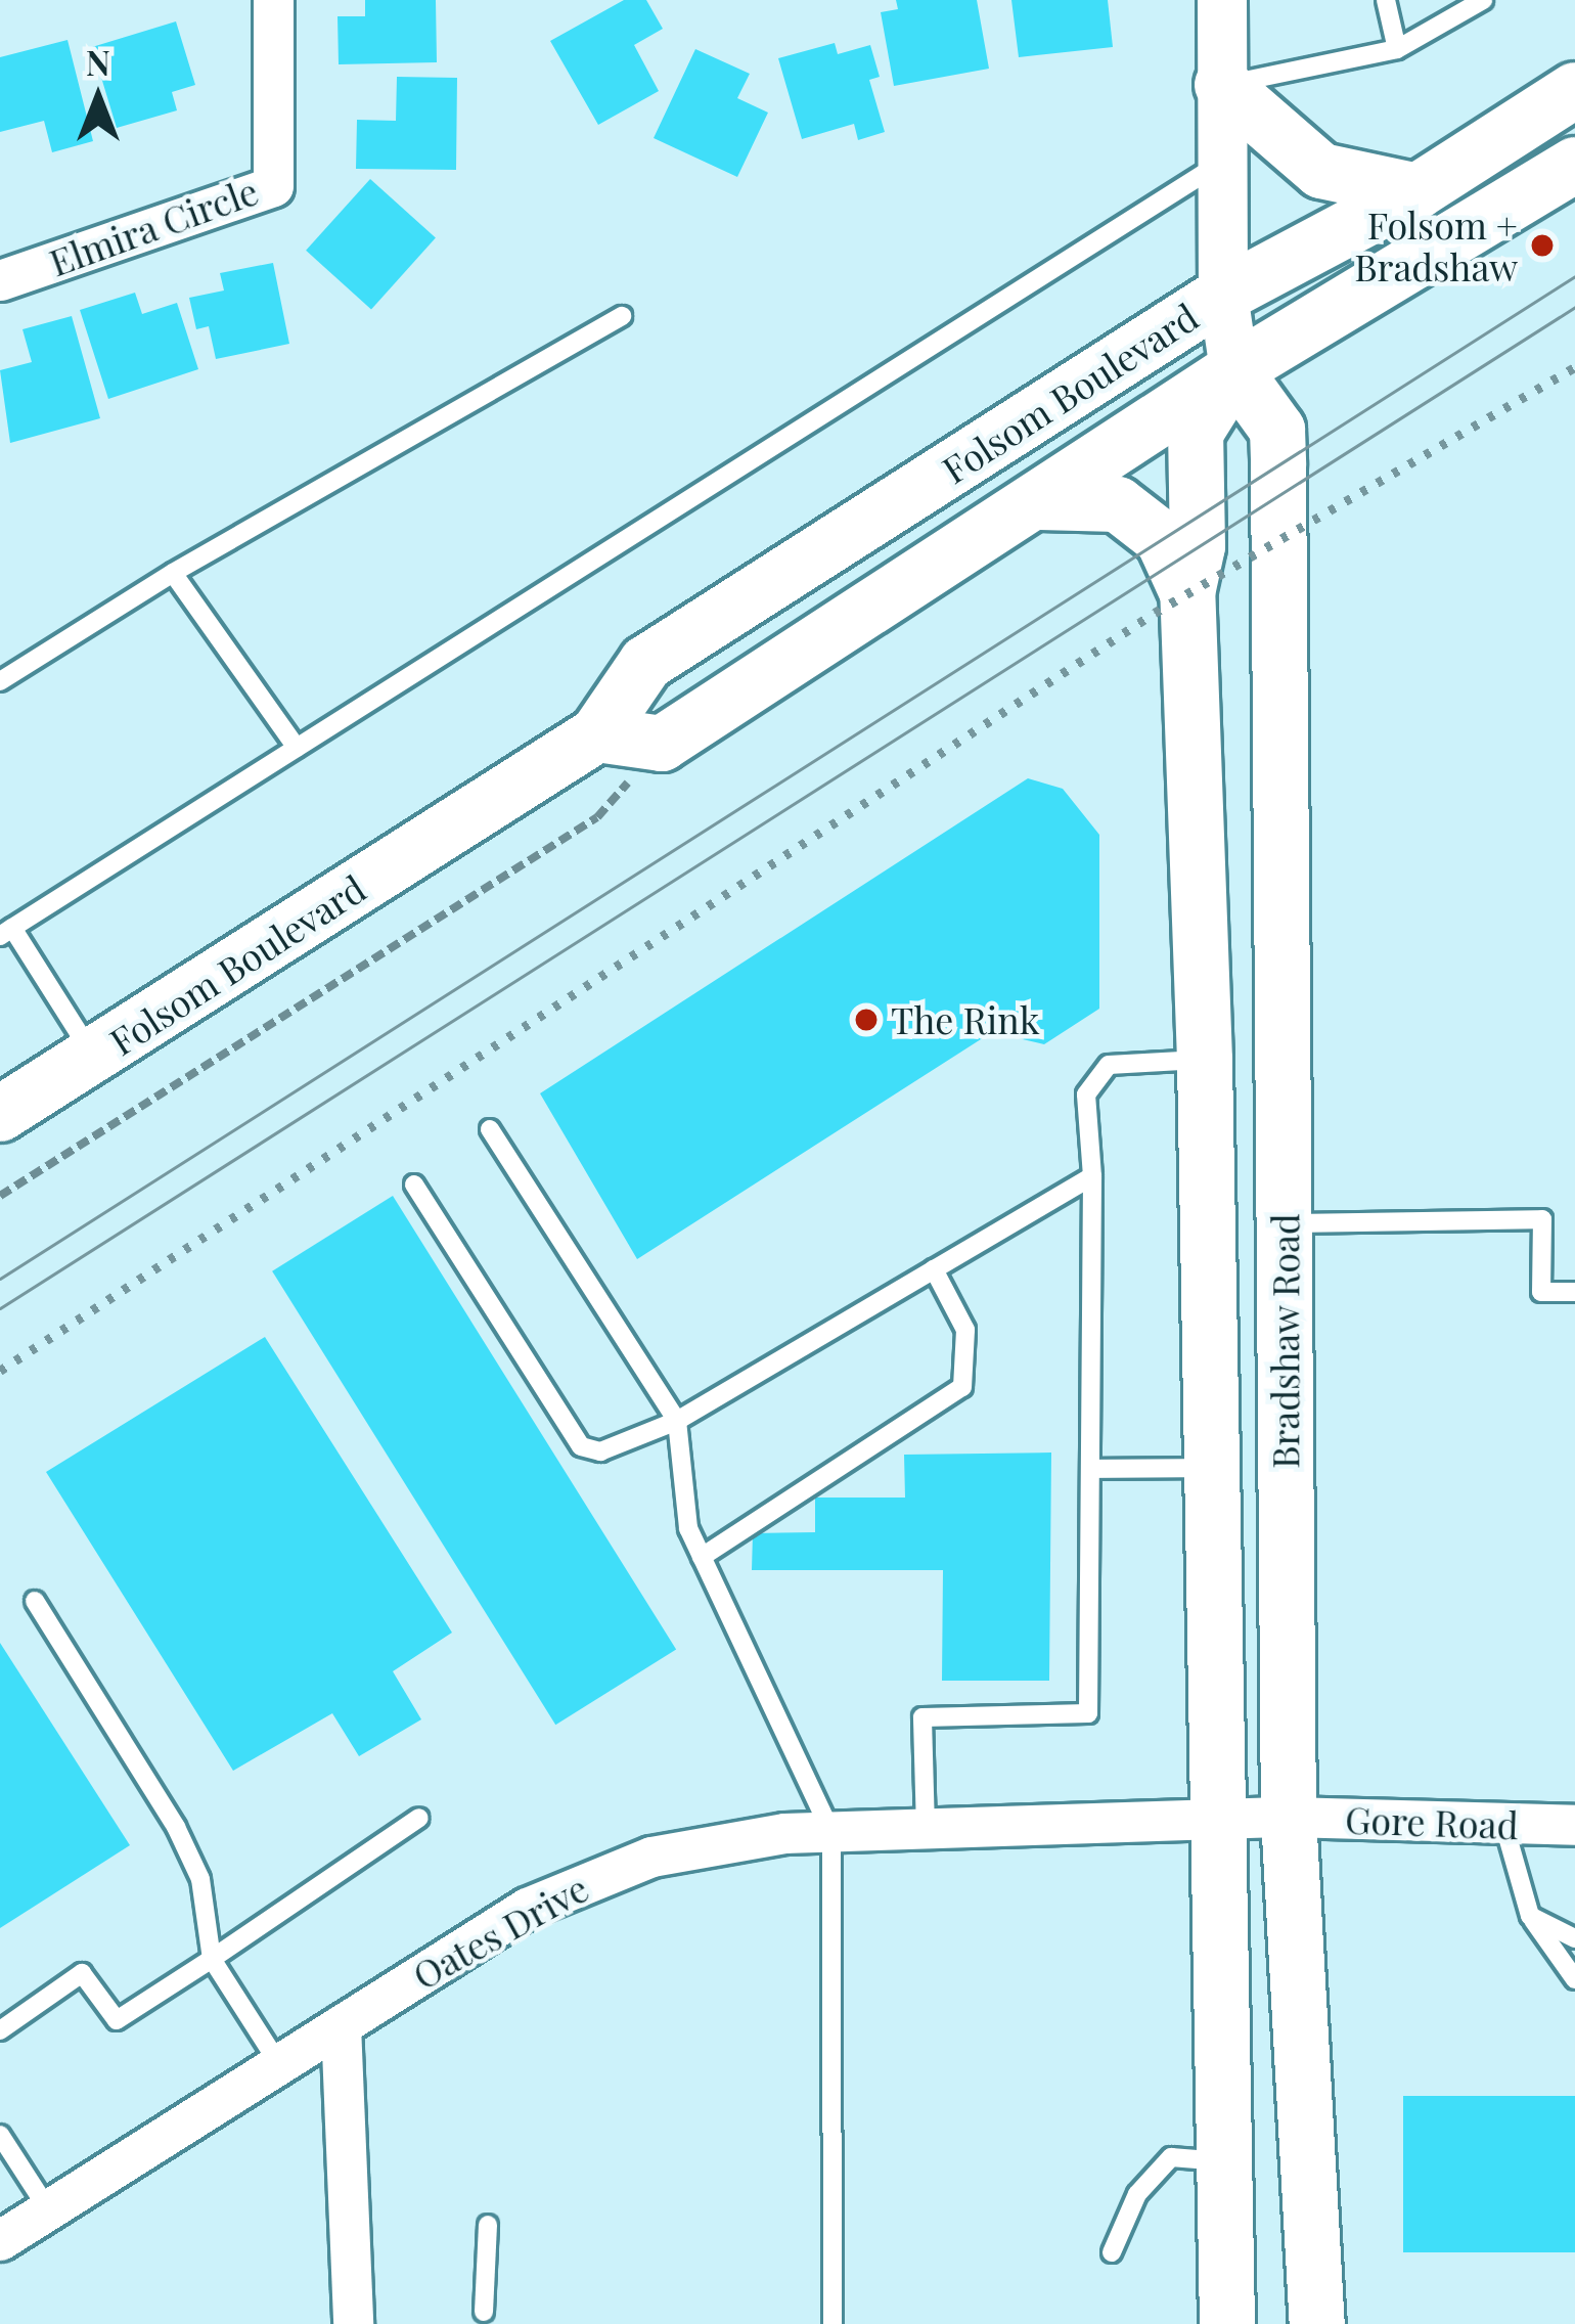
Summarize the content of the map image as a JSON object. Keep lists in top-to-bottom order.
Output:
{
  "streets": {
    "main road": ["Folsom Boulevard", "Bradshaw Road"],
    "street": ["Elmira Circle", "Gore Road", "Oates Drive"]
  },
  "crossings": [
    ["Folsom Boulevard", "Bradshaw Road"],
    ["Bradshaw Road", "Gore Road"],
    ["Bradshaw Road", "Oates Drive"],
    ["Gore Road", "Oates Drive"]
  ],
  "places": ["Folsom + Bradshaw", "The Rink"],
  "north": "top"
}
